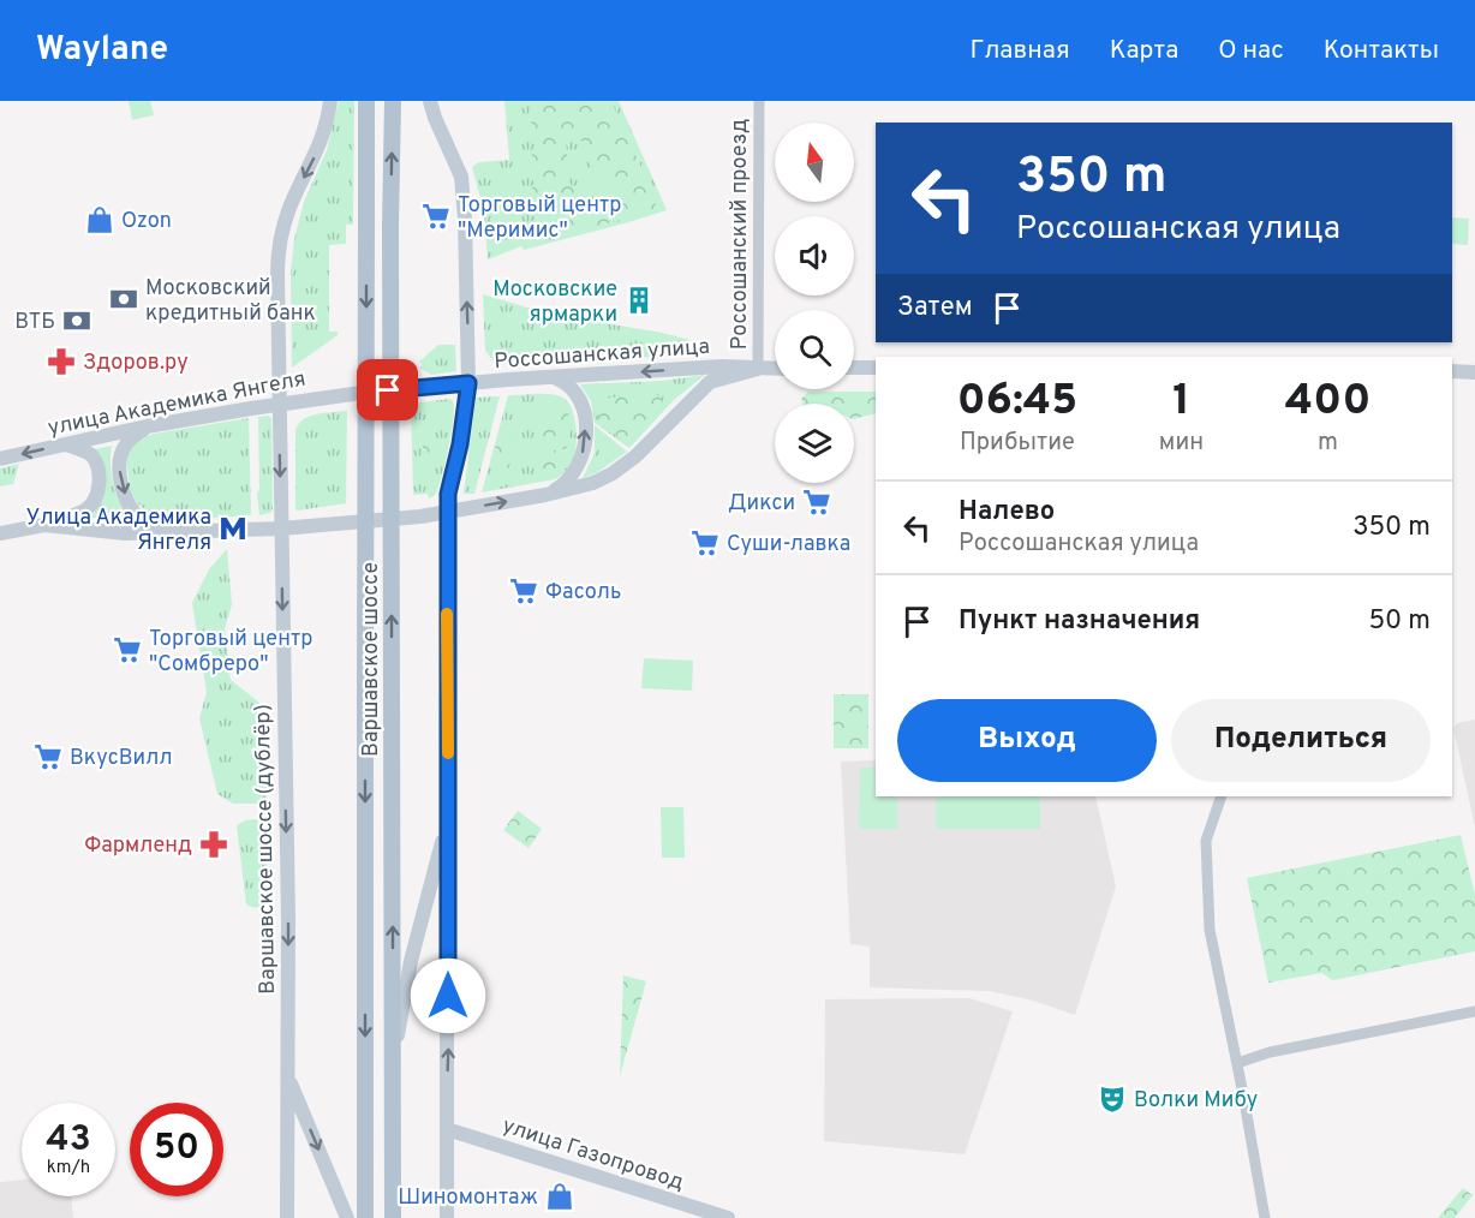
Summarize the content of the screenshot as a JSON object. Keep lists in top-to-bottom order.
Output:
{
  "streets": {
    "main road": [
      "Россошанская улица",
      "улица Академика Янгеля",
      "Варшавское шоссе",
      "Варшавское шоссе (дублёр)",
      "улица Газопровод"
    ],
    "street": ["Россошанский проезд"]
  },
  "crossings": [
    ["Россошанский проезд", "Россошанская улица"],
    ["Россошанская улица", "улица Академика Янгеля"],
    ["улица Академика Янгеля", "Варшавское шоссе (дублёр)"]
  ],
  "one_way": ["Варшавское шоссе (дублёр)"],
  "places": {
    "supermarket": [
      "Торговый центр \"Меримис\"",
      "Дикси",
      "Суши-лавка",
      "Фасоль",
      "Торговый центр \"Сомбреро\"",
      "ВкусВилл"
    ],
    "shop": ["Ozon", "Шиномонтаж"],
    "bank": ["Московский кредитный банк", "ВТБ"],
    "building": ["Московские ярмарки"],
    "pharmacy": ["Здоров.ру", "Фармленд"],
    "metro station": ["Улица Академика Янгеля"],
    "theatre": ["Волки Мибу"]
  },
  "north": "top",
  "page": {
    "header": "Waylane",
    "nav": [
      "Главная",
      "Карта",
      "О нас",
      "Контакты"
    ],
    "turn": ["350 m", "Россошанская улица"],
    "then": "Затем",
    "eta": [
      "06:45",
      "Прибытие",
      "1",
      "мин",
      "400",
      "m"
    ],
    "list": [
      {
        "name": "Налево",
        "note": "Россошанская улица",
        "value": "350 m"
      },
      {
        "name": "Пункт назначения",
        "value": "50 m"
      }
    ],
    "buttons": ["Выход", "Поделиться"],
    "speed": "43 km/h",
    "limit": "50"
  }
}
